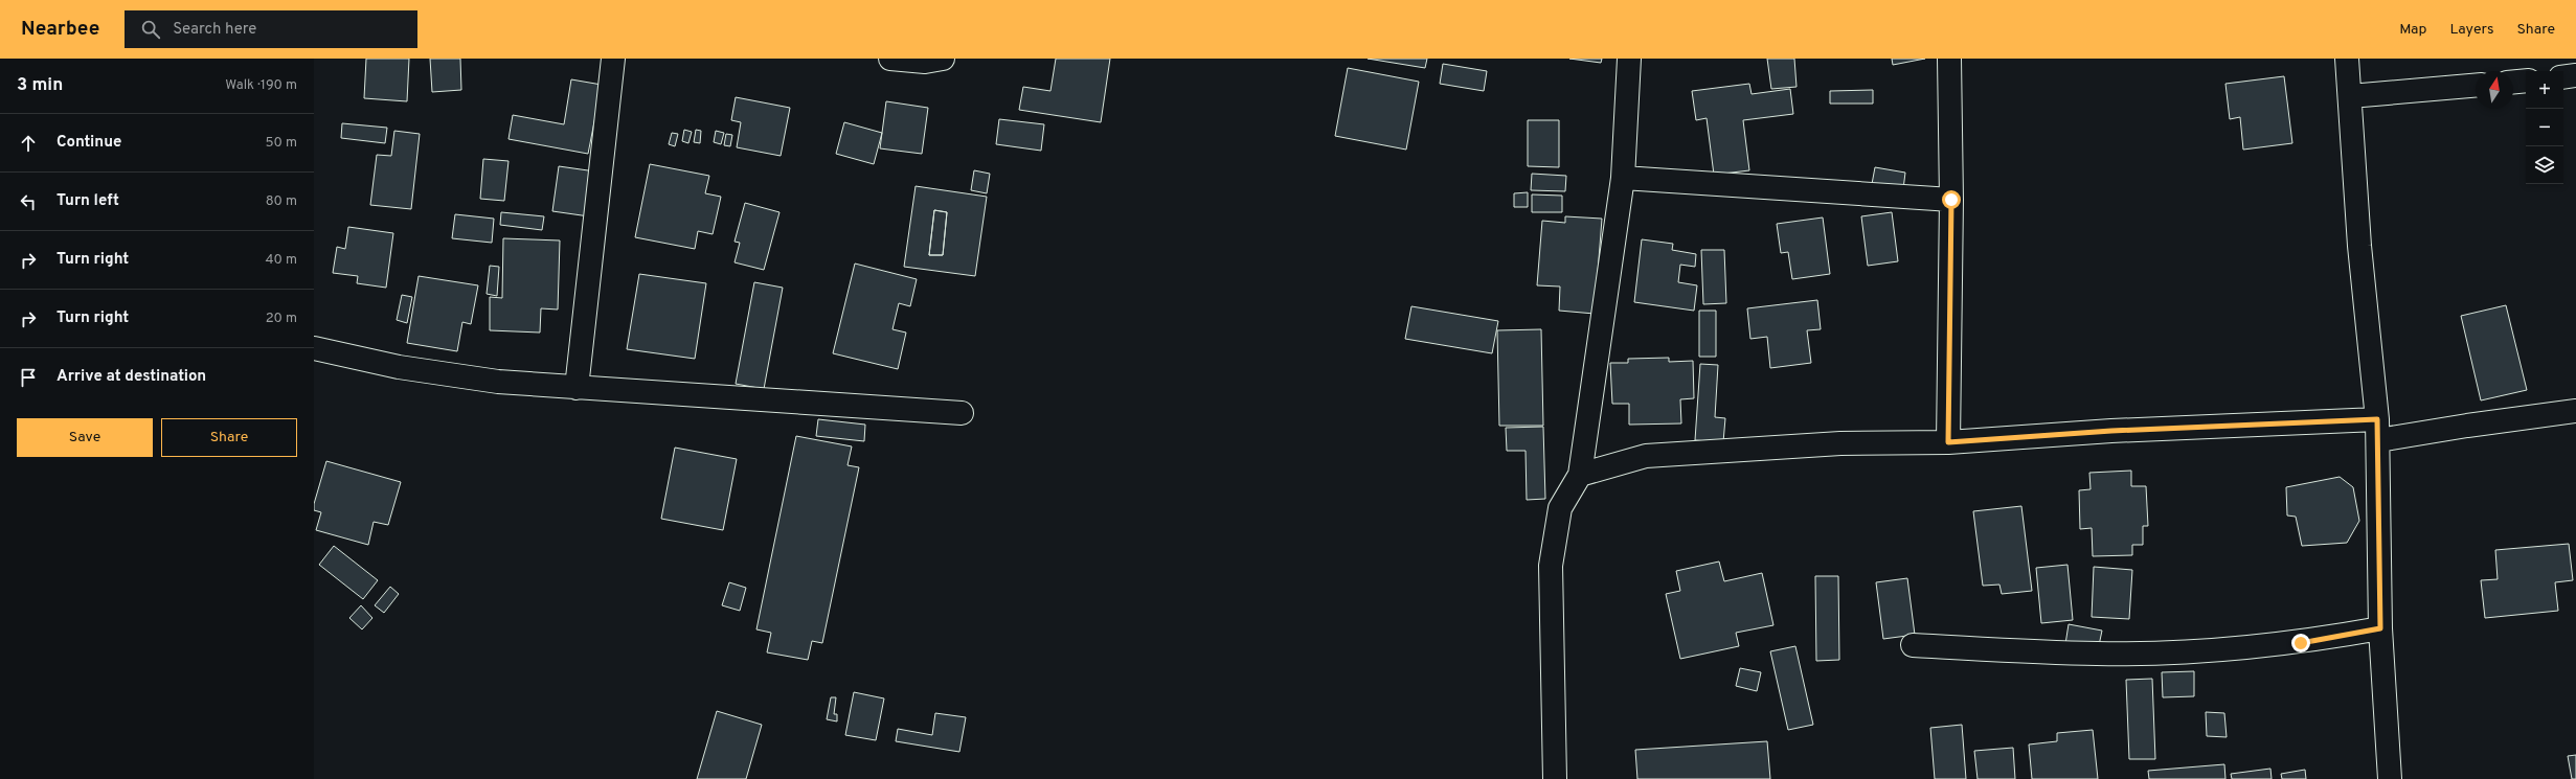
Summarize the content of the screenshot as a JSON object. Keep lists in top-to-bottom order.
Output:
{
  "north": "top",
  "page": {
    "header": "Nearbee",
    "search": "Search here",
    "nav": ["Map", "Layers", "Share"],
    "heading": ["3 min", "Walk · 190 m"],
    "map_buttons": ["+", "−"],
    "list": [
      ["Continue", "50 m"],
      ["Turn left", "80 m"],
      ["Turn right", "40 m"],
      ["Turn right", "20 m"],
      "Arrive at destination"
    ],
    "buttons": ["Save", "Share"]
  }
}
